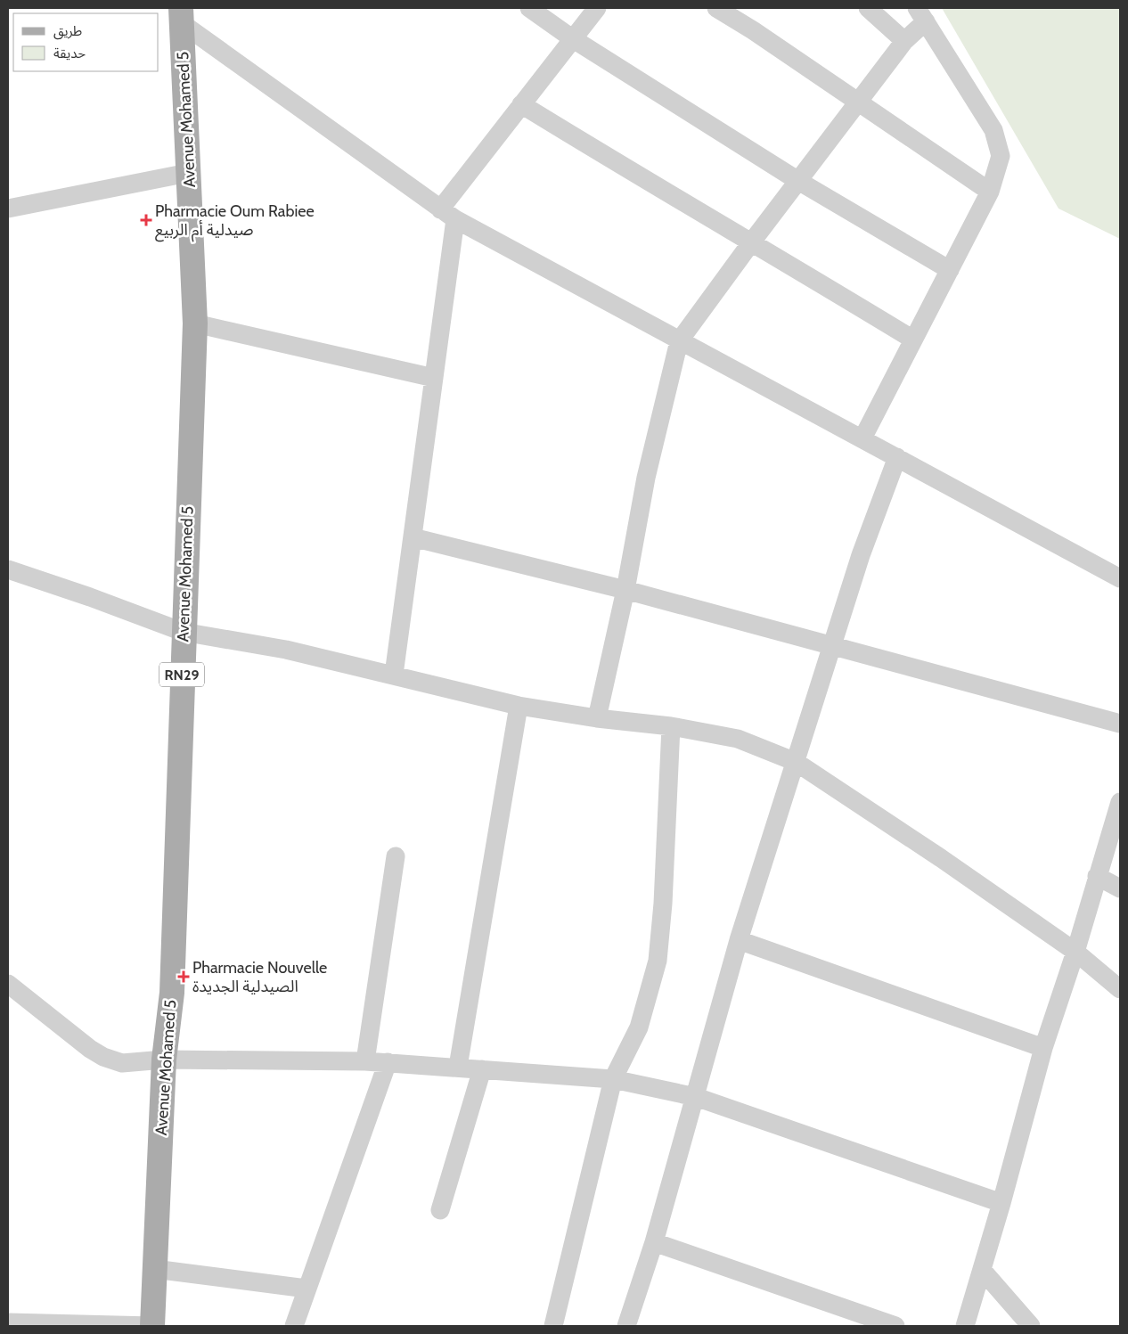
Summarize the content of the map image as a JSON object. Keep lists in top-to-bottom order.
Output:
{
  "streets": {
    "main road": ["Avenue Mohamed 5", "RN29"]
  },
  "places": {
    "health": ["Pharmacie Oum Rabiee صيدلية أم الربيع", "Pharmacie Nouvelle الصيدلية الجديدة"]
  },
  "legend": ["طريق", "حديقة"]
}
